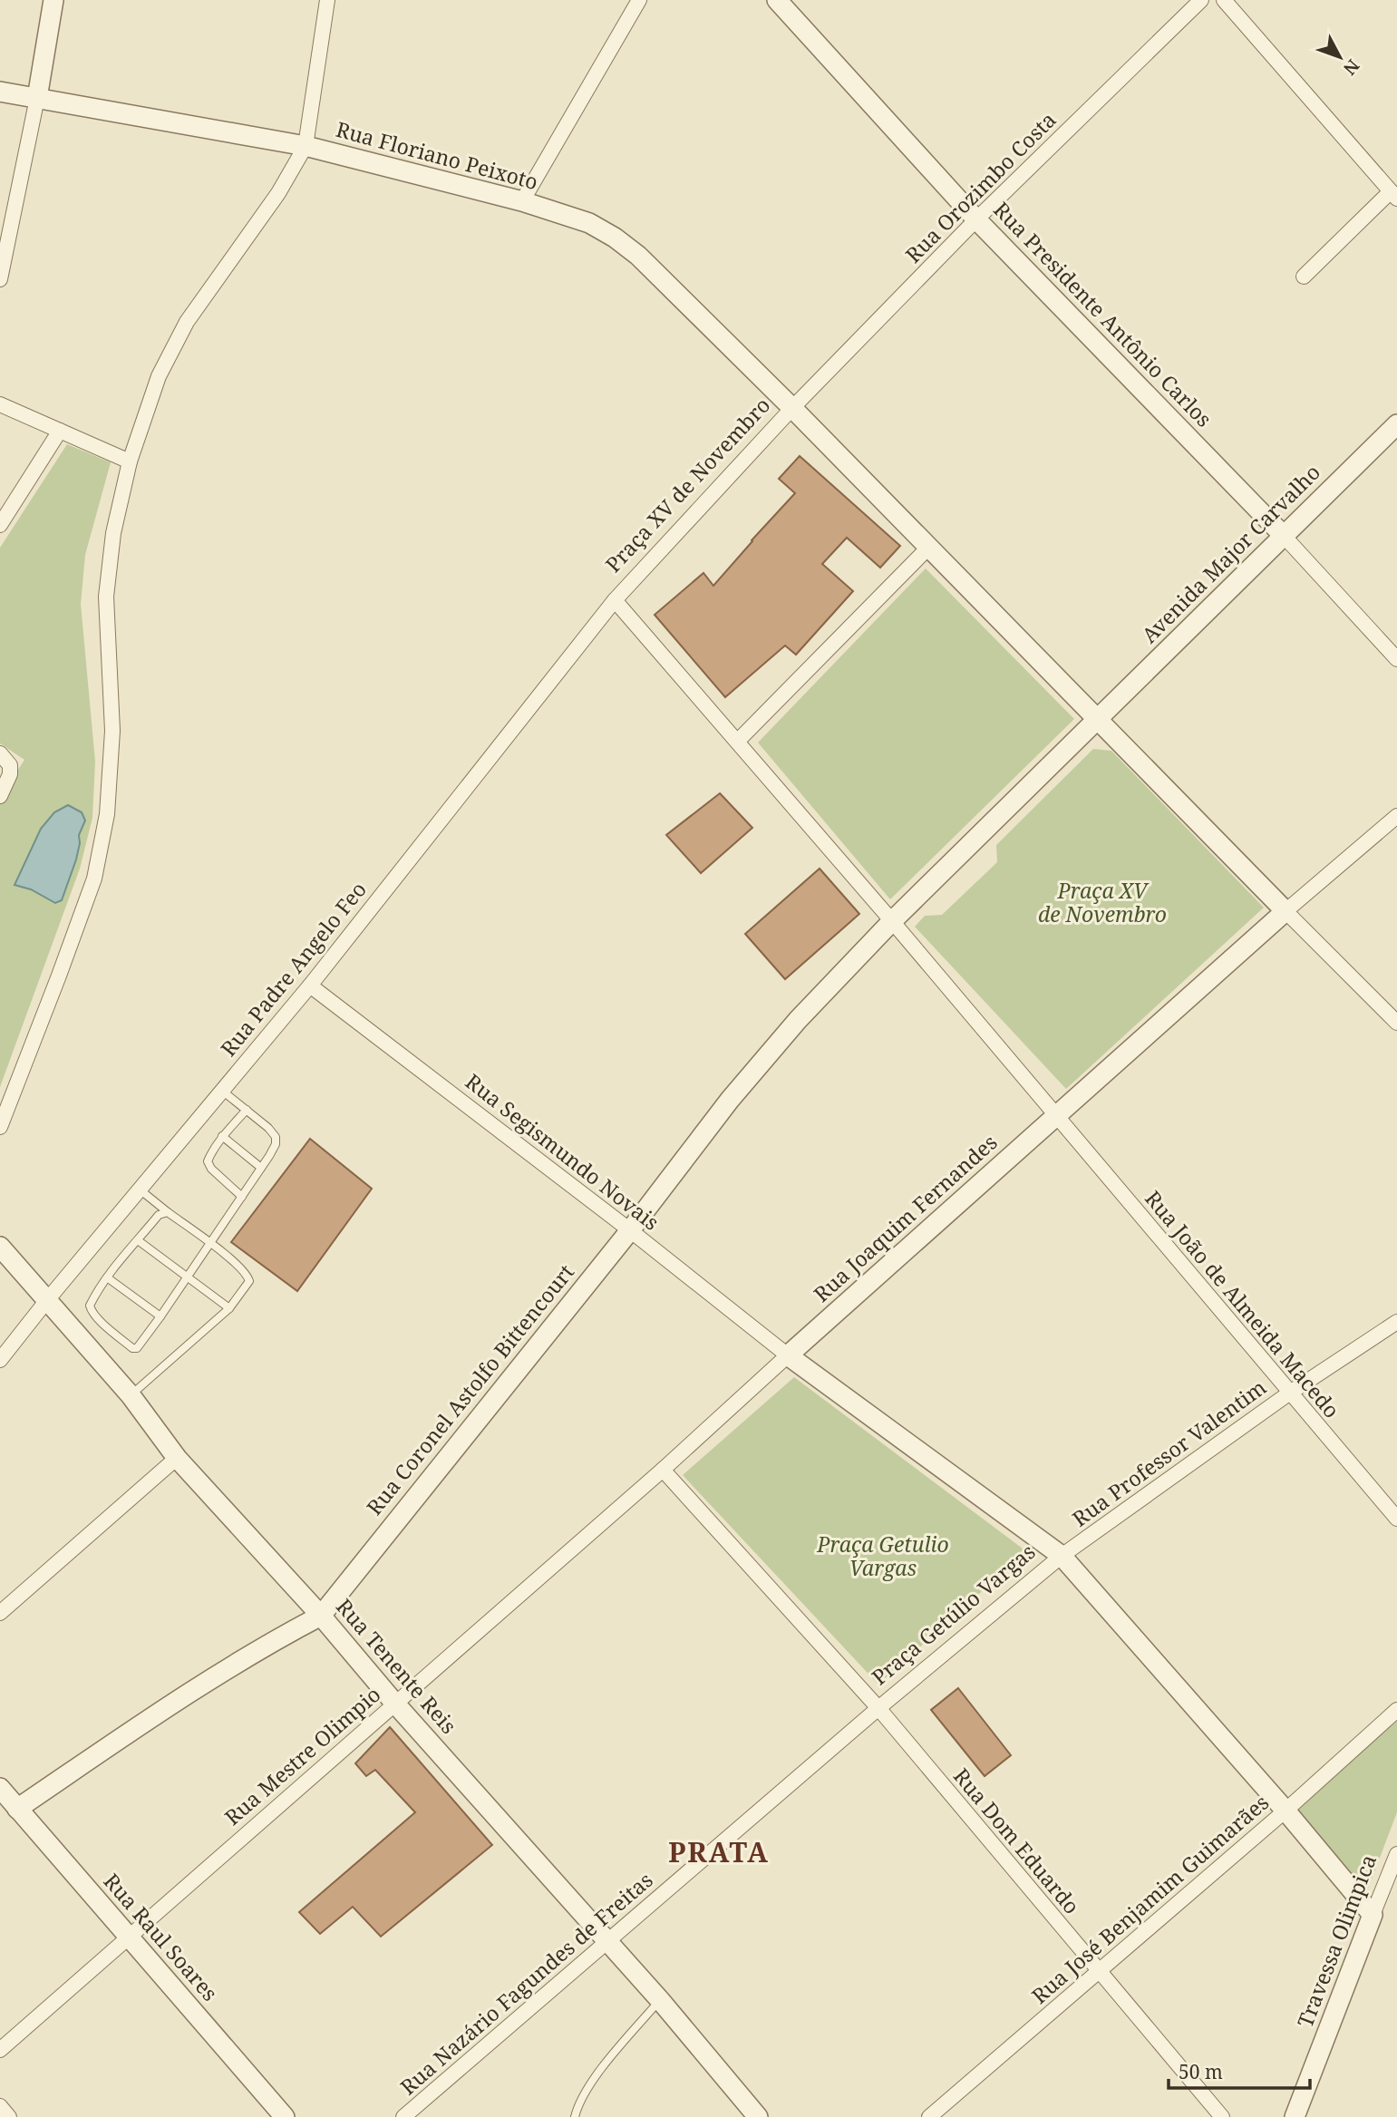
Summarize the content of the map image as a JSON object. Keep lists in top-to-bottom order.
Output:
{
  "streets": {
    "street": [
      "Rua Floriano Peixoto",
      "Rua Orozimbo Costa",
      "Rua Presidente Antônio Carlos",
      "Praça XV de Novembro",
      "Avenida Major Carvalho",
      "Rua Padre Angelo Feo",
      "Rua Segismundo Novais",
      "Rua Joaquim Fernandes",
      "Rua João de Almeida Macedo",
      "Rua Coronel Astolfo Bittencourt",
      "Rua Professor Valentim",
      "Praça Getúlio Vargas",
      "Rua Tenente Reis",
      "Rua Mestre Olimpio",
      "Rua Dom Eduardo",
      "Rua José Benjamim Guimarães",
      "Rua Raul Soares",
      "Travessa Olimpica",
      "Rua Nazário Fagundes de Freitas"
    ]
  },
  "crossings": [
    ["Rua Floriano Peixoto", "Rua Orozimbo Costa"],
    ["Rua Floriano Peixoto", "Praça XV de Novembro"],
    ["Rua Orozimbo Costa", "Rua Presidente Antônio Carlos"],
    ["Rua Orozimbo Costa", "Praça XV de Novembro"],
    ["Rua Presidente Antônio Carlos", "Avenida Major Carvalho"],
    ["Praça XV de Novembro", "Avenida Major Carvalho"],
    ["Praça XV de Novembro", "Rua Padre Angelo Feo"],
    ["Praça XV de Novembro", "Rua Joaquim Fernandes"],
    ["Praça XV de Novembro", "Rua João de Almeida Macedo"],
    ["Praça XV de Novembro", "Rua Coronel Astolfo Bittencourt"],
    ["Rua Padre Angelo Feo", "Rua Segismundo Novais"],
    ["Rua Padre Angelo Feo", "Rua Tenente Reis"],
    ["Rua Segismundo Novais", "Rua Joaquim Fernandes"],
    ["Rua Segismundo Novais", "Rua Coronel Astolfo Bittencourt"],
    ["Rua Segismundo Novais", "Praça Getúlio Vargas"],
    ["Rua Joaquim Fernandes", "Rua João de Almeida Macedo"],
    ["Rua Joaquim Fernandes", "Praça Getúlio Vargas"],
    ["Rua João de Almeida Macedo", "Rua Professor Valentim"],
    ["Rua Coronel Astolfo Bittencourt", "Rua Tenente Reis"],
    ["Rua Coronel Astolfo Bittencourt", "Rua Raul Soares"],
    ["Rua Professor Valentim", "Praça Getúlio Vargas"],
    ["Praça Getúlio Vargas", "Rua Mestre Olimpio"],
    ["Praça Getúlio Vargas", "Rua Dom Eduardo"],
    ["Praça Getúlio Vargas", "Rua Nazário Fagundes de Freitas"],
    ["Rua Tenente Reis", "Rua Mestre Olimpio"],
    ["Rua Tenente Reis", "Rua Nazário Fagundes de Freitas"],
    ["Rua Mestre Olimpio", "Rua Raul Soares"],
    ["Rua Dom Eduardo", "Rua José Benjamim Guimarães"],
    ["Rua Dom Eduardo", "Rua Nazário Fagundes de Freitas"]
  ],
  "districts": ["PRATA"],
  "parks": ["Praça XV de Novembro", "Praça Getulio Vargas"],
  "scale_bar": "50 m",
  "north": "bottom right"
}
